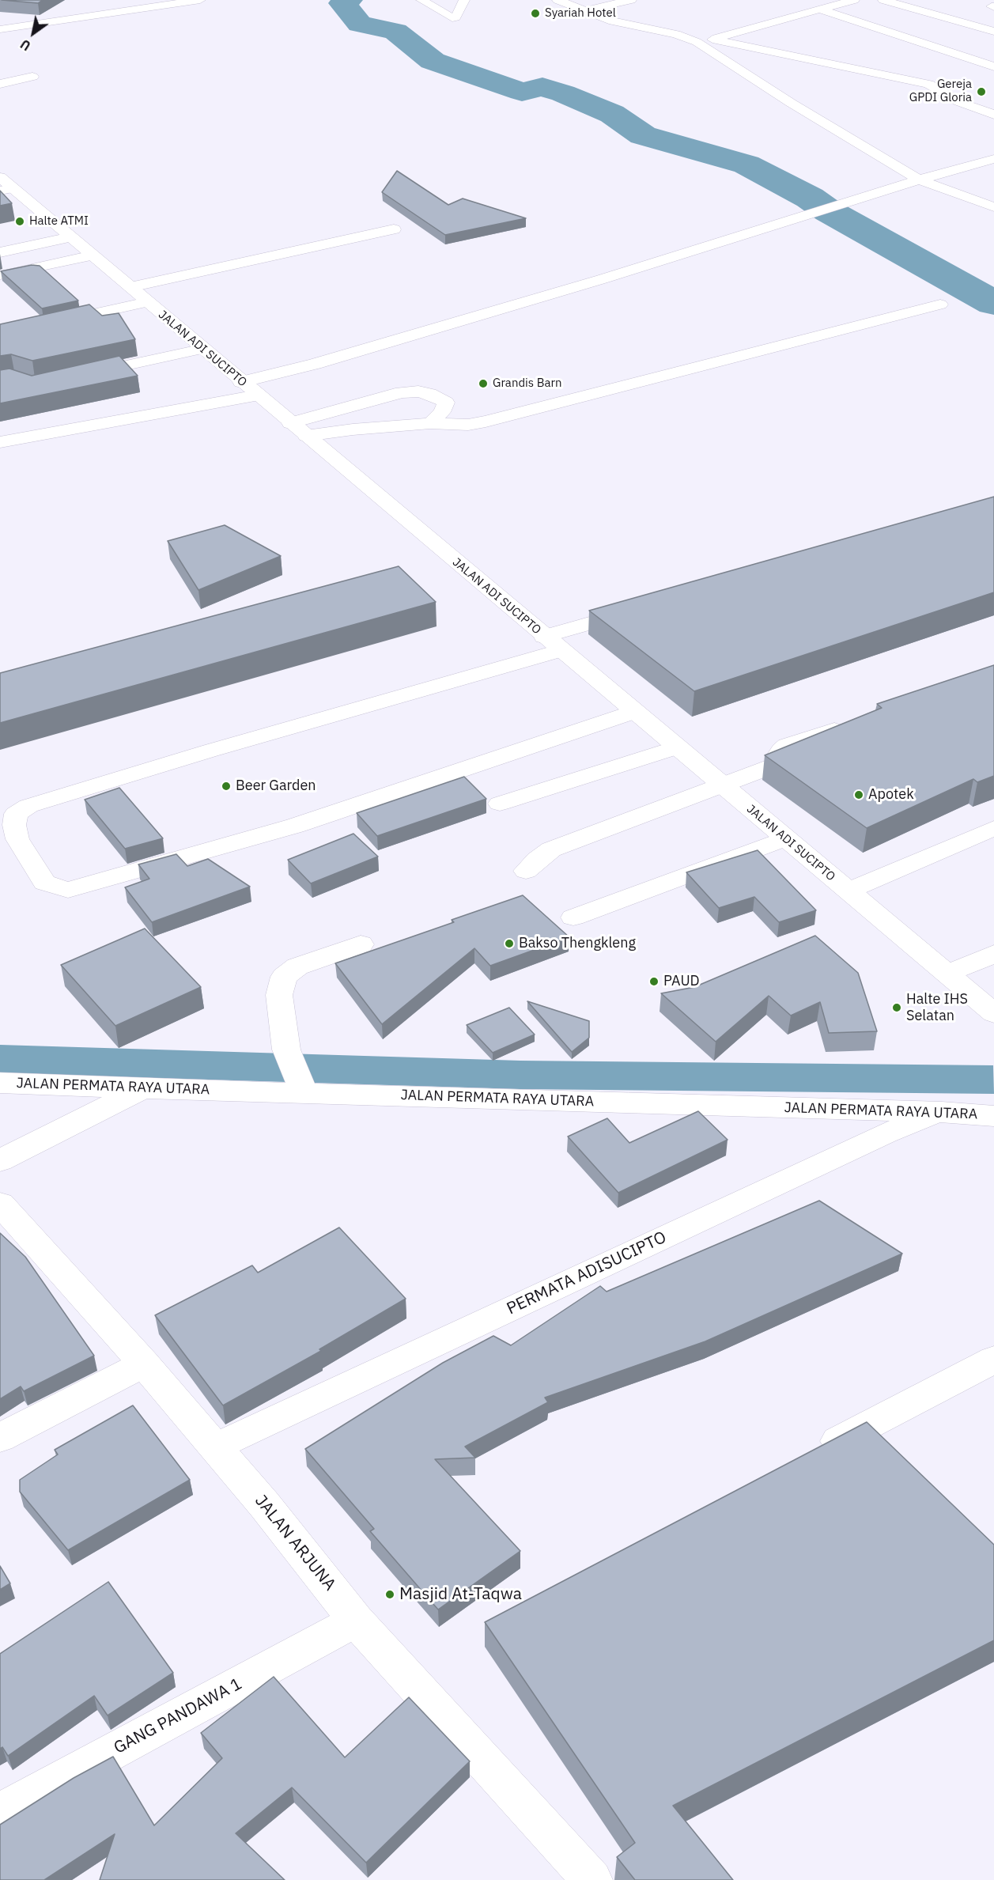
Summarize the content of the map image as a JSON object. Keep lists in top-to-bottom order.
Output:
{
  "streets": {
    "main road": [
      "JALAN ADI SUCIPTO",
      "JALAN PERMATA RAYA UTARA",
      "PERMATA ADISUCIPTO",
      "JALAN ARJUNA",
      "GANG PANDAWA 1"
    ]
  },
  "crossings": [
    ["JALAN PERMATA RAYA UTARA", "PERMATA ADISUCIPTO"],
    ["JALAN ARJUNA", "GANG PANDAWA 1"]
  ],
  "places": [
    "Syariah Hotel",
    "Gereja GPDI Gloria",
    "Halte ATMI",
    "Grandis Barn",
    "Beer Garden",
    "Apotek",
    "Bakso Thengkleng",
    "PAUD",
    "Halte IHS Selatan",
    "Masjid At-Taqwa"
  ],
  "north": "bottom left"
}
